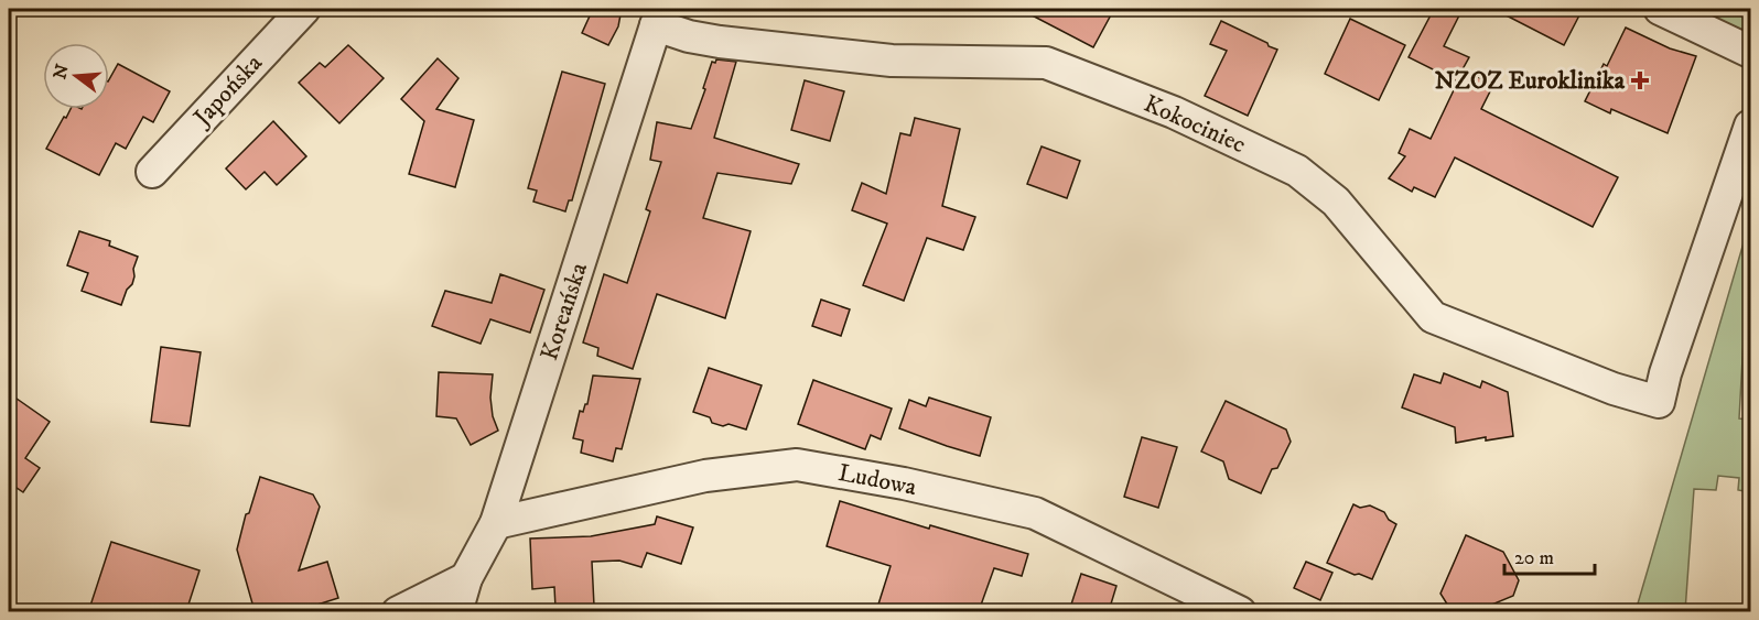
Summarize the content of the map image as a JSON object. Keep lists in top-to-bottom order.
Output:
{
  "streets": {
    "street": [
      "Japońska",
      "Kokociniec",
      "Koreańska",
      "Ludowa"
    ]
  },
  "crossings": [
    ["Kokociniec", "Koreańska"],
    ["Koreańska", "Ludowa"]
  ],
  "places": {
    "health": ["NZOZ Euroklinika"]
  },
  "scale_bar": "20 m",
  "north": "left"
}
